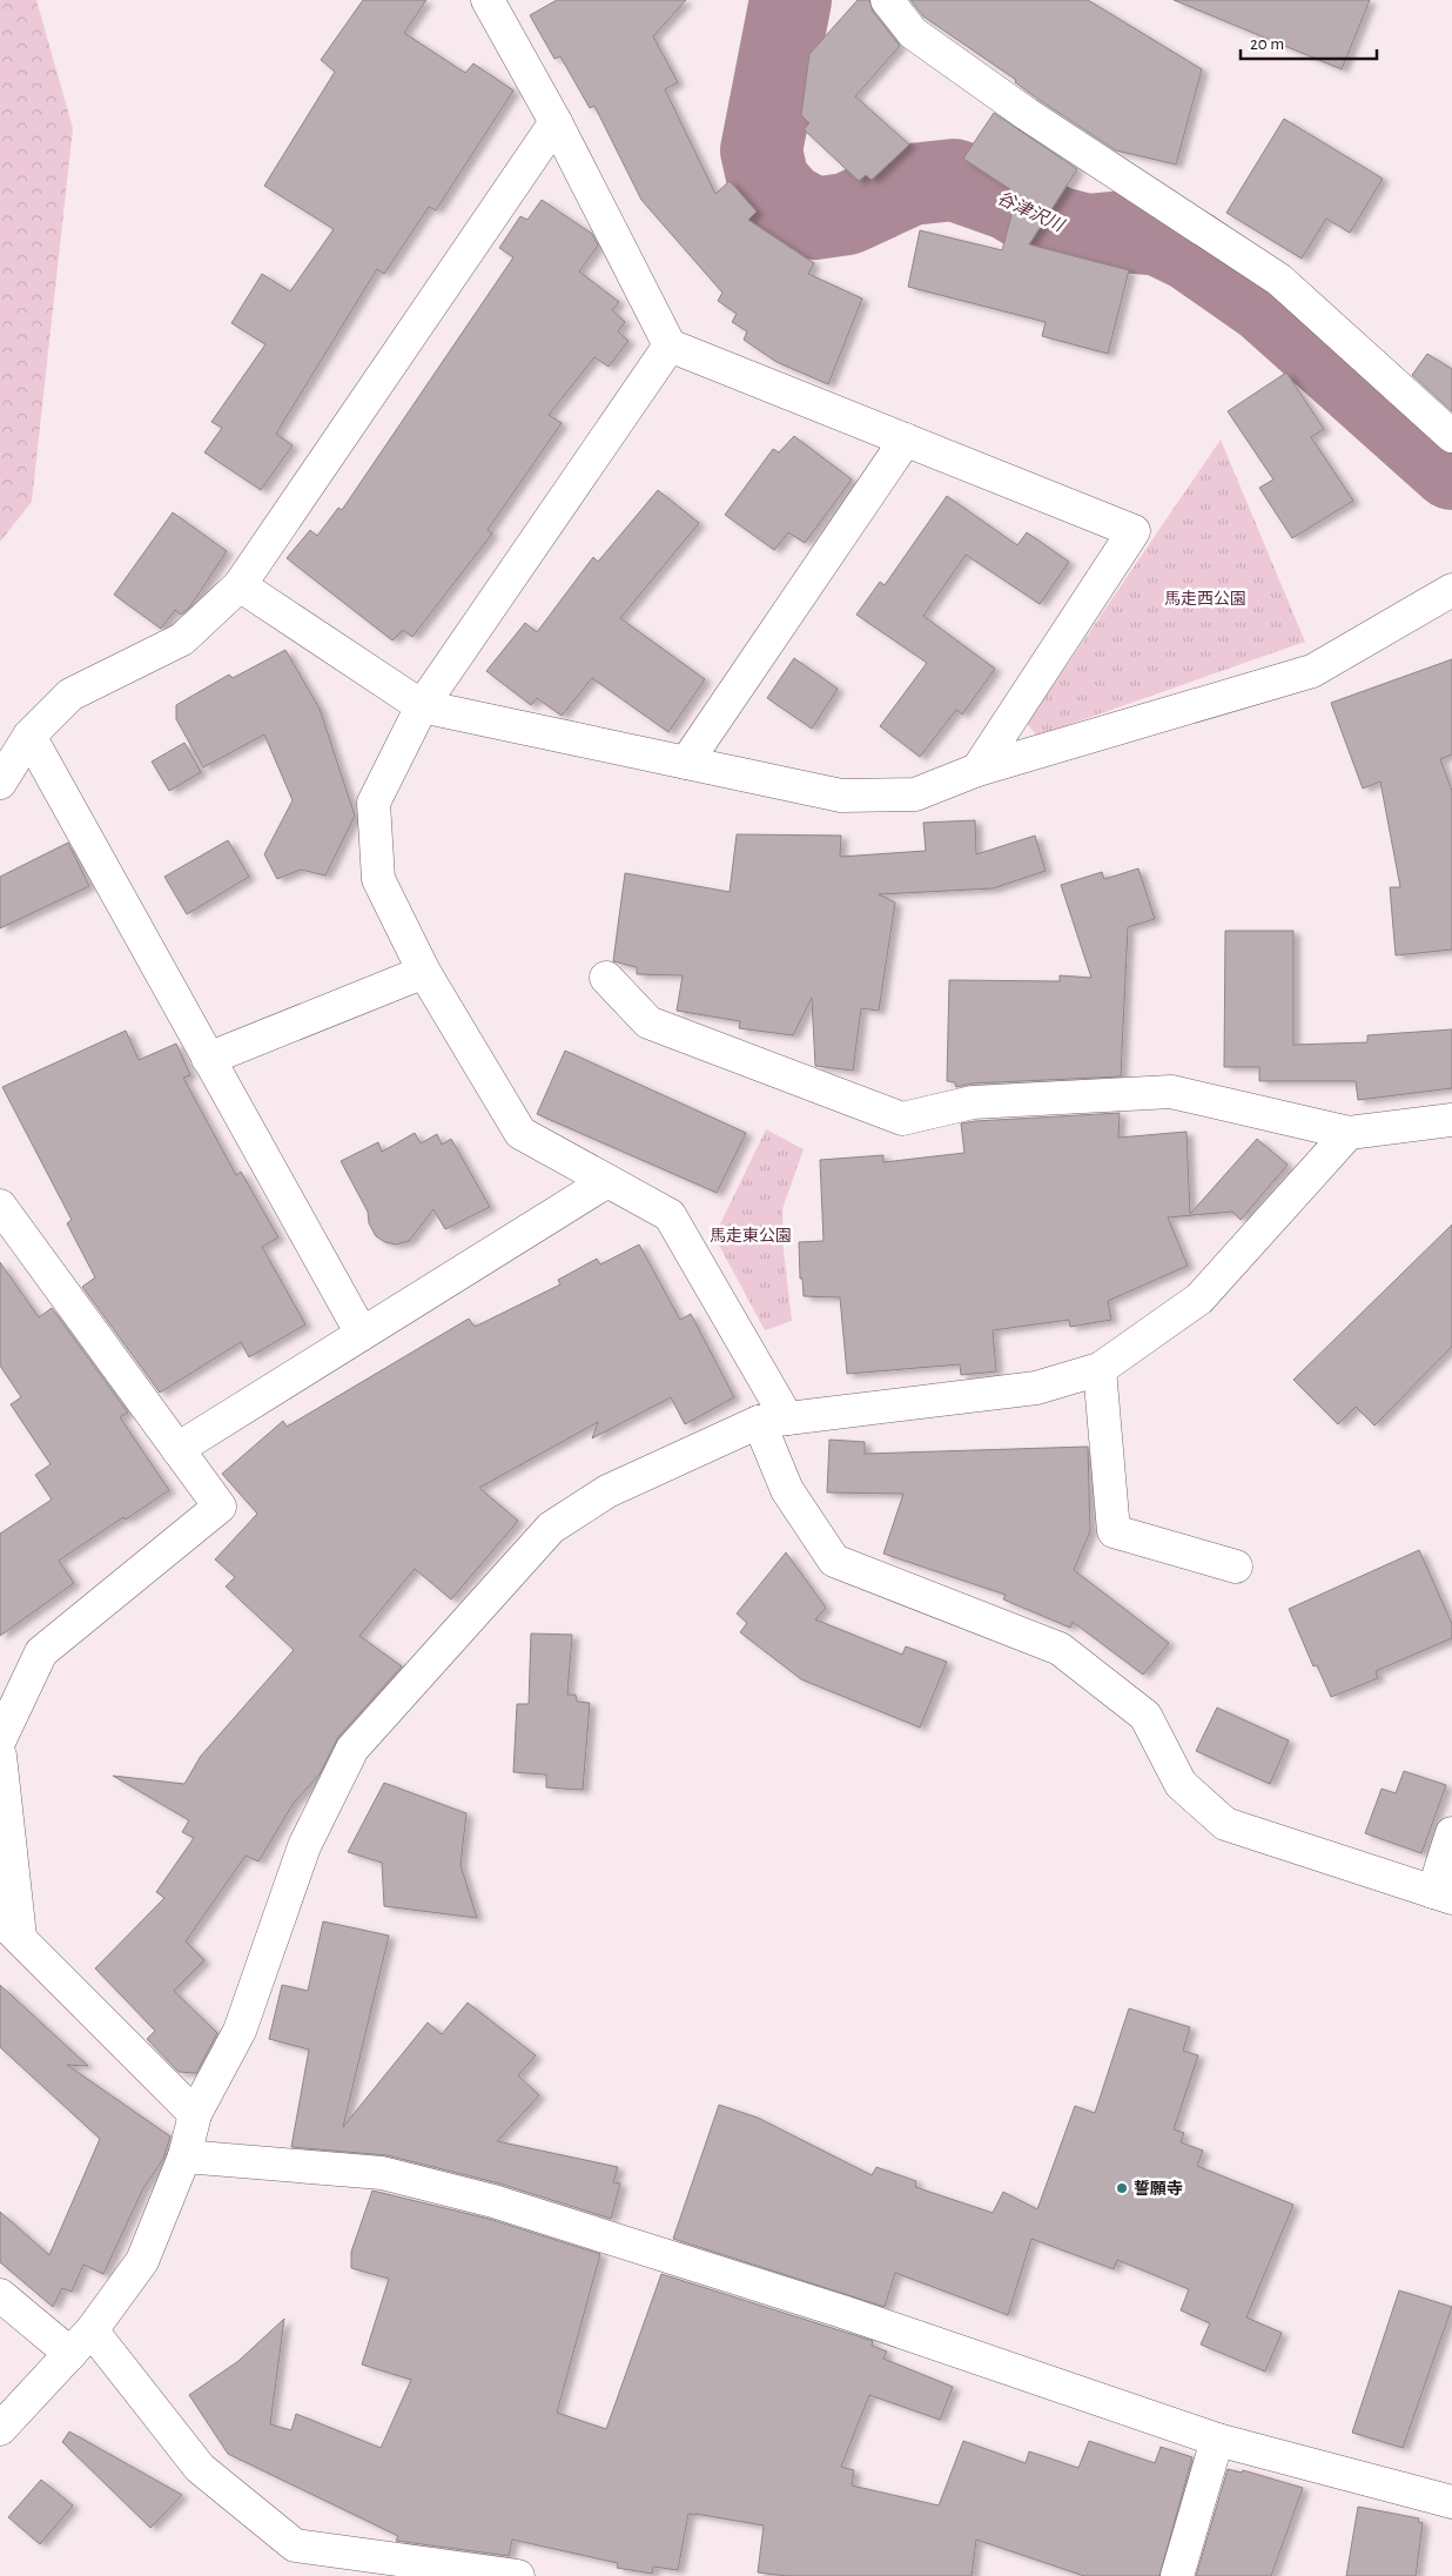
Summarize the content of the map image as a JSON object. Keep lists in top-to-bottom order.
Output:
{
  "water": ["谷津沢川"],
  "parks": ["馬走西公園", "馬走東公園"],
  "places": ["誓願寺"],
  "scale_bar": "20 m"
}
